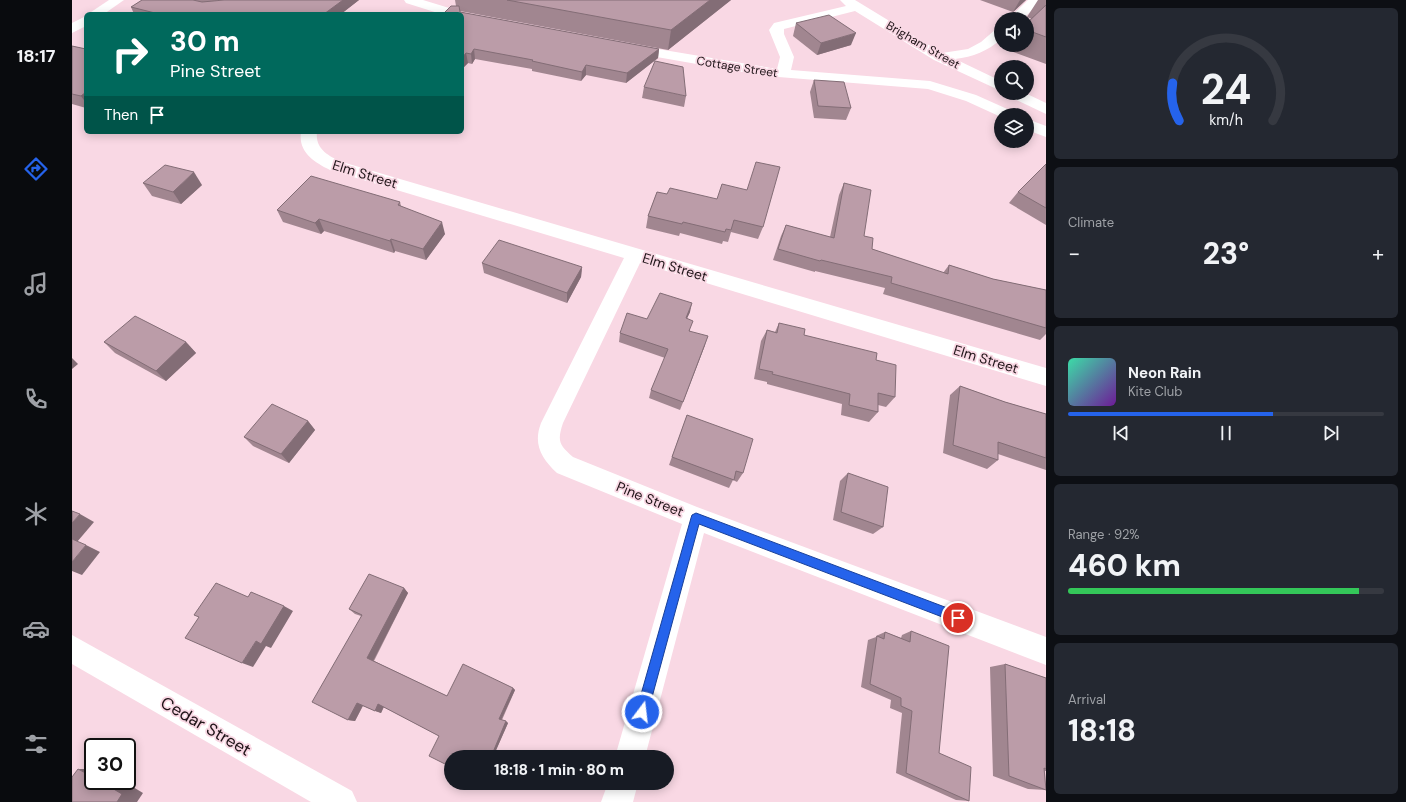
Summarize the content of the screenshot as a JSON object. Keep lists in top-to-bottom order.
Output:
{
  "streets": {
    "street": [
      "Brigham Street",
      "Cottage Street",
      "Elm Street",
      "Pine Street",
      "Cedar Street"
    ]
  },
  "crossings": [
    ["Elm Street", "Pine Street"]
  ],
  "page": {
    "tabs": "18:17",
    "turn": ["30 m", "Pine Street"],
    "then": "Then",
    "tile": [
      "Climate",
      ["Range · 92%", "460 km"],
      ["Arrival", "18:18"]
    ],
    "heat": ["−", "23°", "+"],
    "song": ["Neon Rain", "Kite Club"],
    "limit": "30",
    "trip": "18:18 · 1 min · 80 m",
    "gauge": ["24", "km/h"]
  }
}
